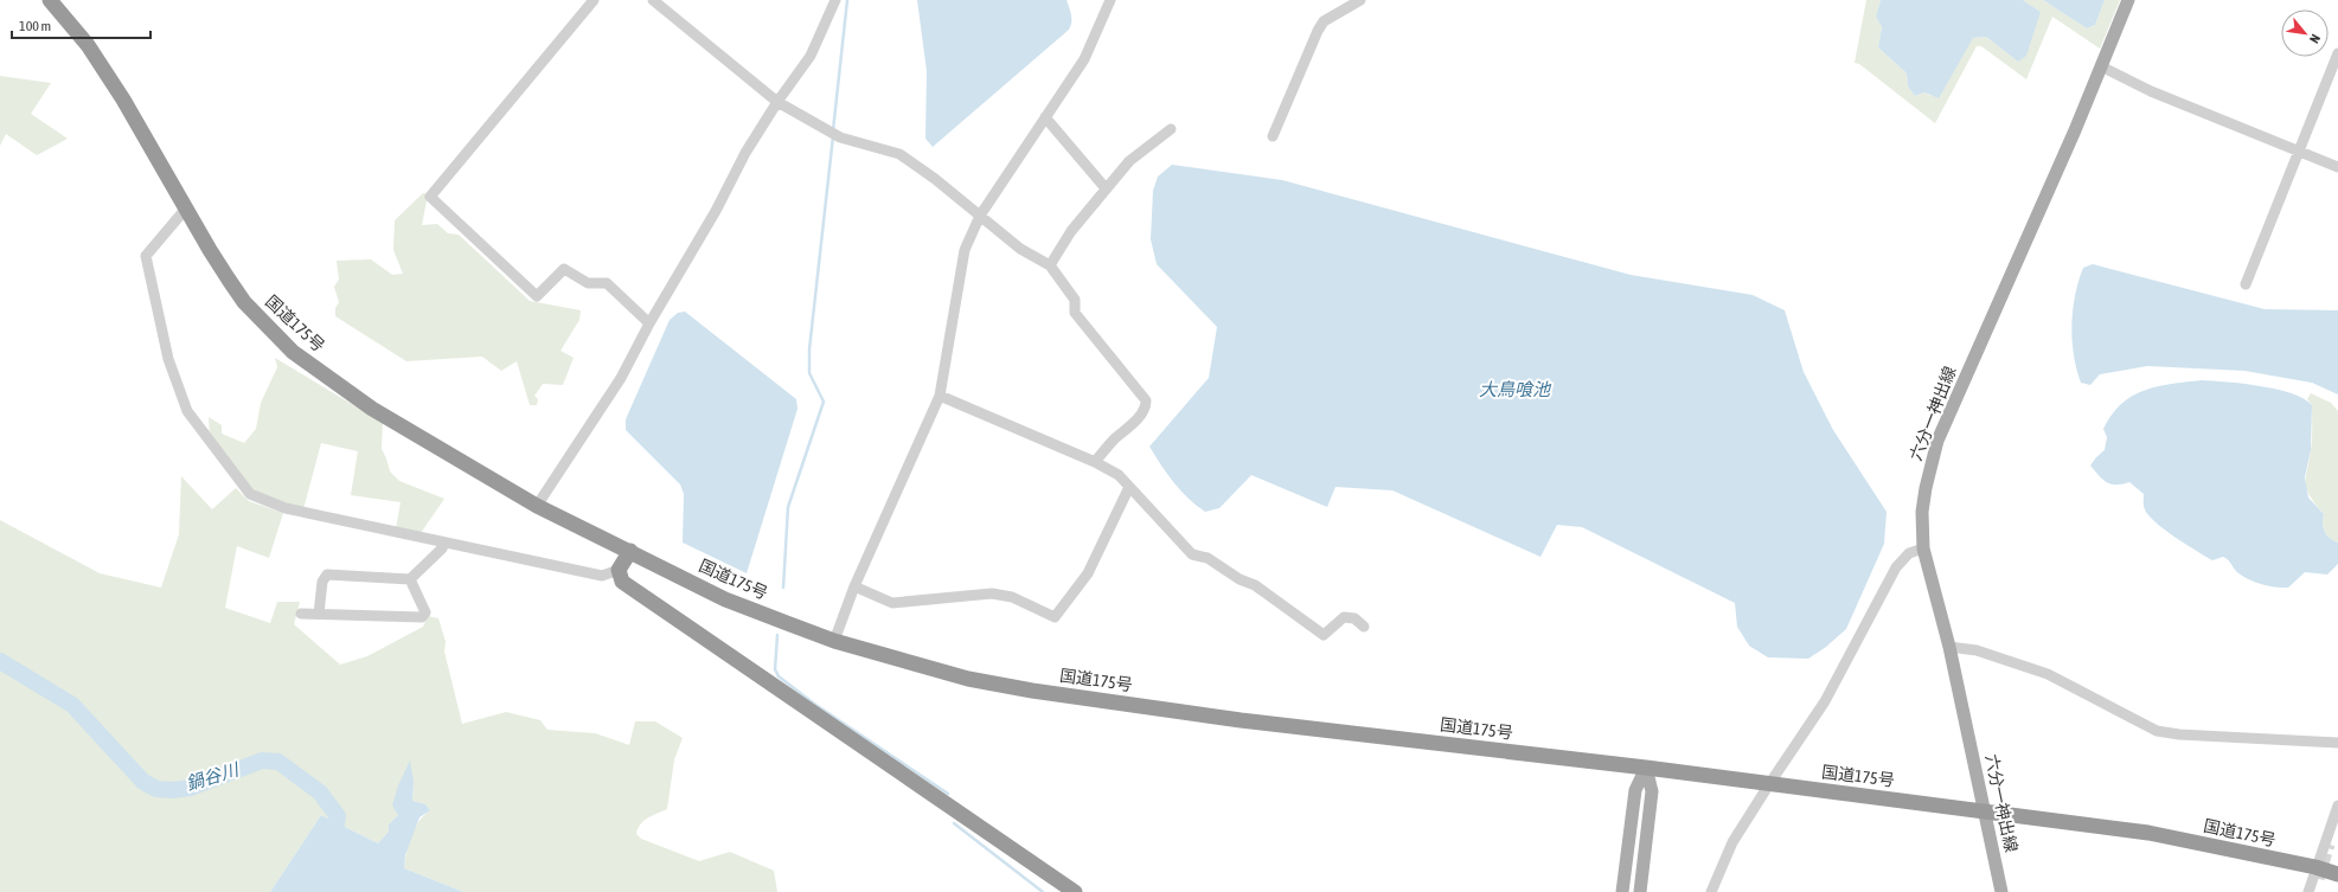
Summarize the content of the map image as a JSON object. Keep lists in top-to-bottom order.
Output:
{
  "streets": {
    "highway": ["国道175号"],
    "main road": ["六分一神出線"]
  },
  "crossings": [
    ["国道175号", "六分一神出線"]
  ],
  "water": ["大鳥喰池", "鍋谷川"],
  "scale_bar": "100 m",
  "north": "bottom right"
}
